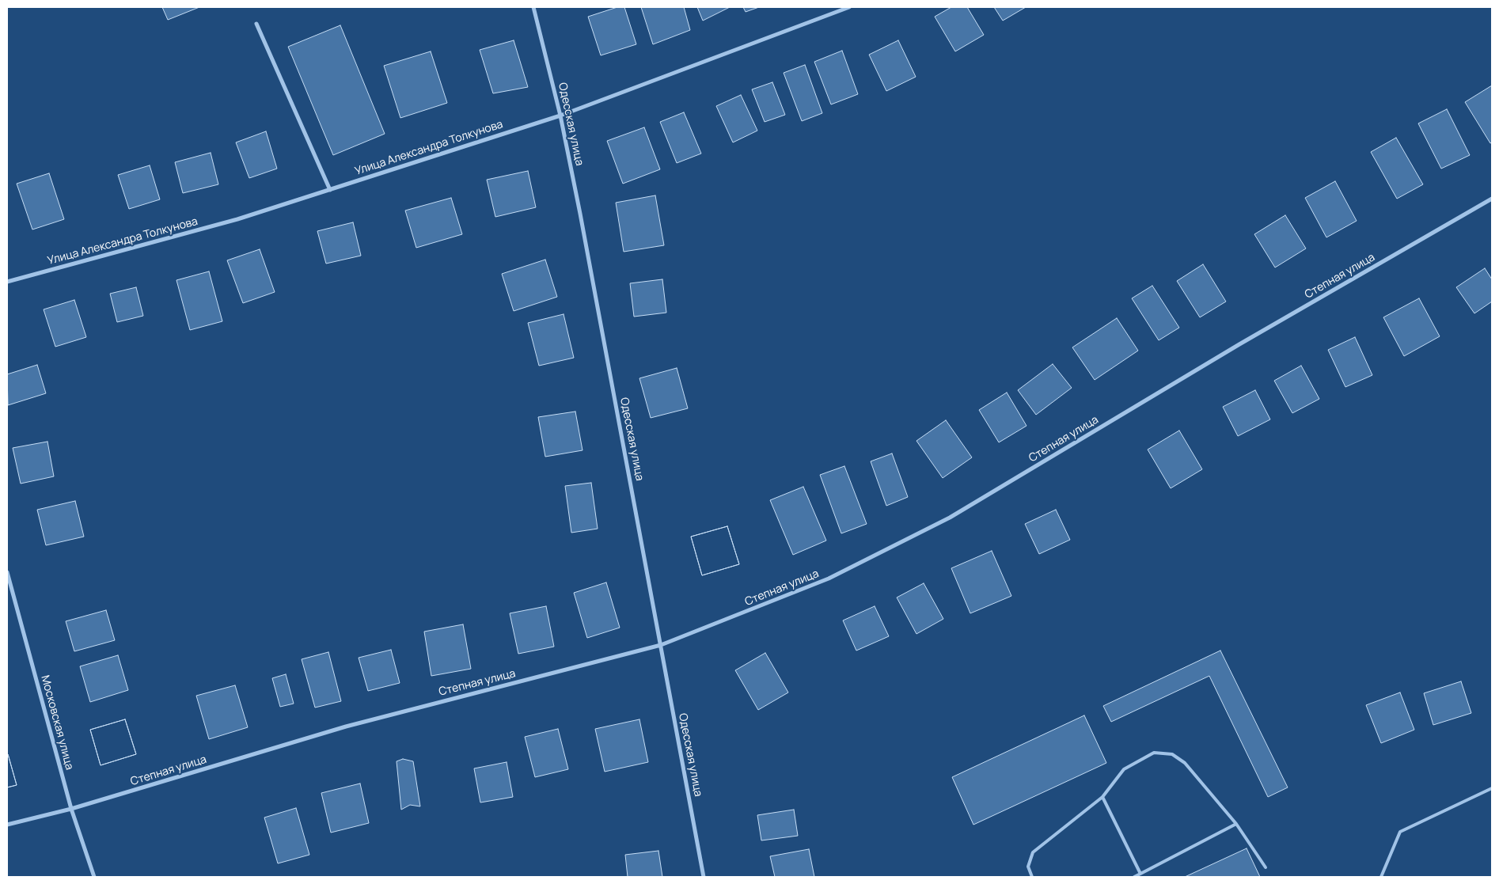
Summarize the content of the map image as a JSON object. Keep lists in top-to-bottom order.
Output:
{
  "streets": {
    "street": [
      "Одесская улица",
      "Улица Александра Толкунова",
      "Степная улица",
      "Московская улица"
    ]
  },
  "crossings": [
    ["Одесская улица", "Улица Александра Толкунова"],
    ["Одесская улица", "Степная улица"],
    ["Степная улица", "Московская улица"]
  ]
}
